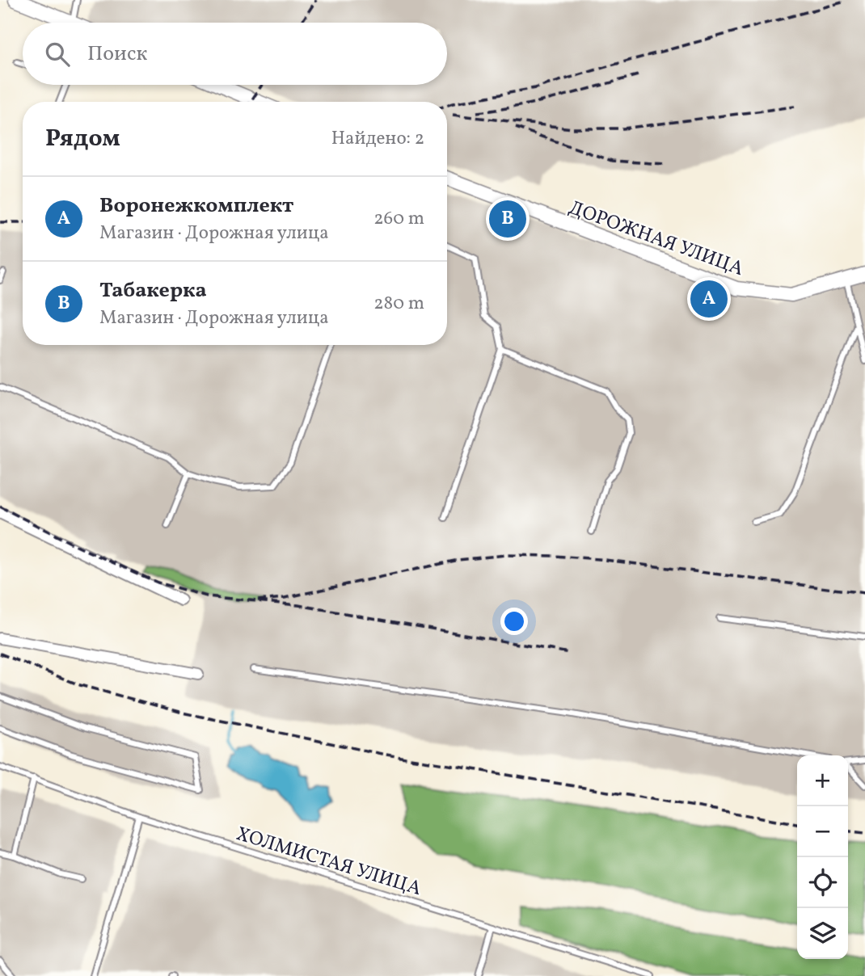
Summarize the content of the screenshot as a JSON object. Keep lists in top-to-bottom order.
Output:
{
  "streets": {
    "street": ["ДОРОЖНАЯ УЛИЦА"],
    "lane": ["ХОЛМИСТАЯ УЛИЦА"]
  },
  "page": {
    "search": "Поиск",
    "heading": ["Рядом", "Найдено: 2"],
    "list": [
      {
        "mark": "A",
        "name": "Воронежкомплект",
        "note": "Магазин · Дорожная улица",
        "value": "260 m"
      },
      {
        "mark": "B",
        "name": "Табакерка",
        "note": "Магазин · Дорожная улица",
        "value": "280 m"
      }
    ],
    "pins": ["B", "A"],
    "map_buttons": ["+", "−"]
  }
}
